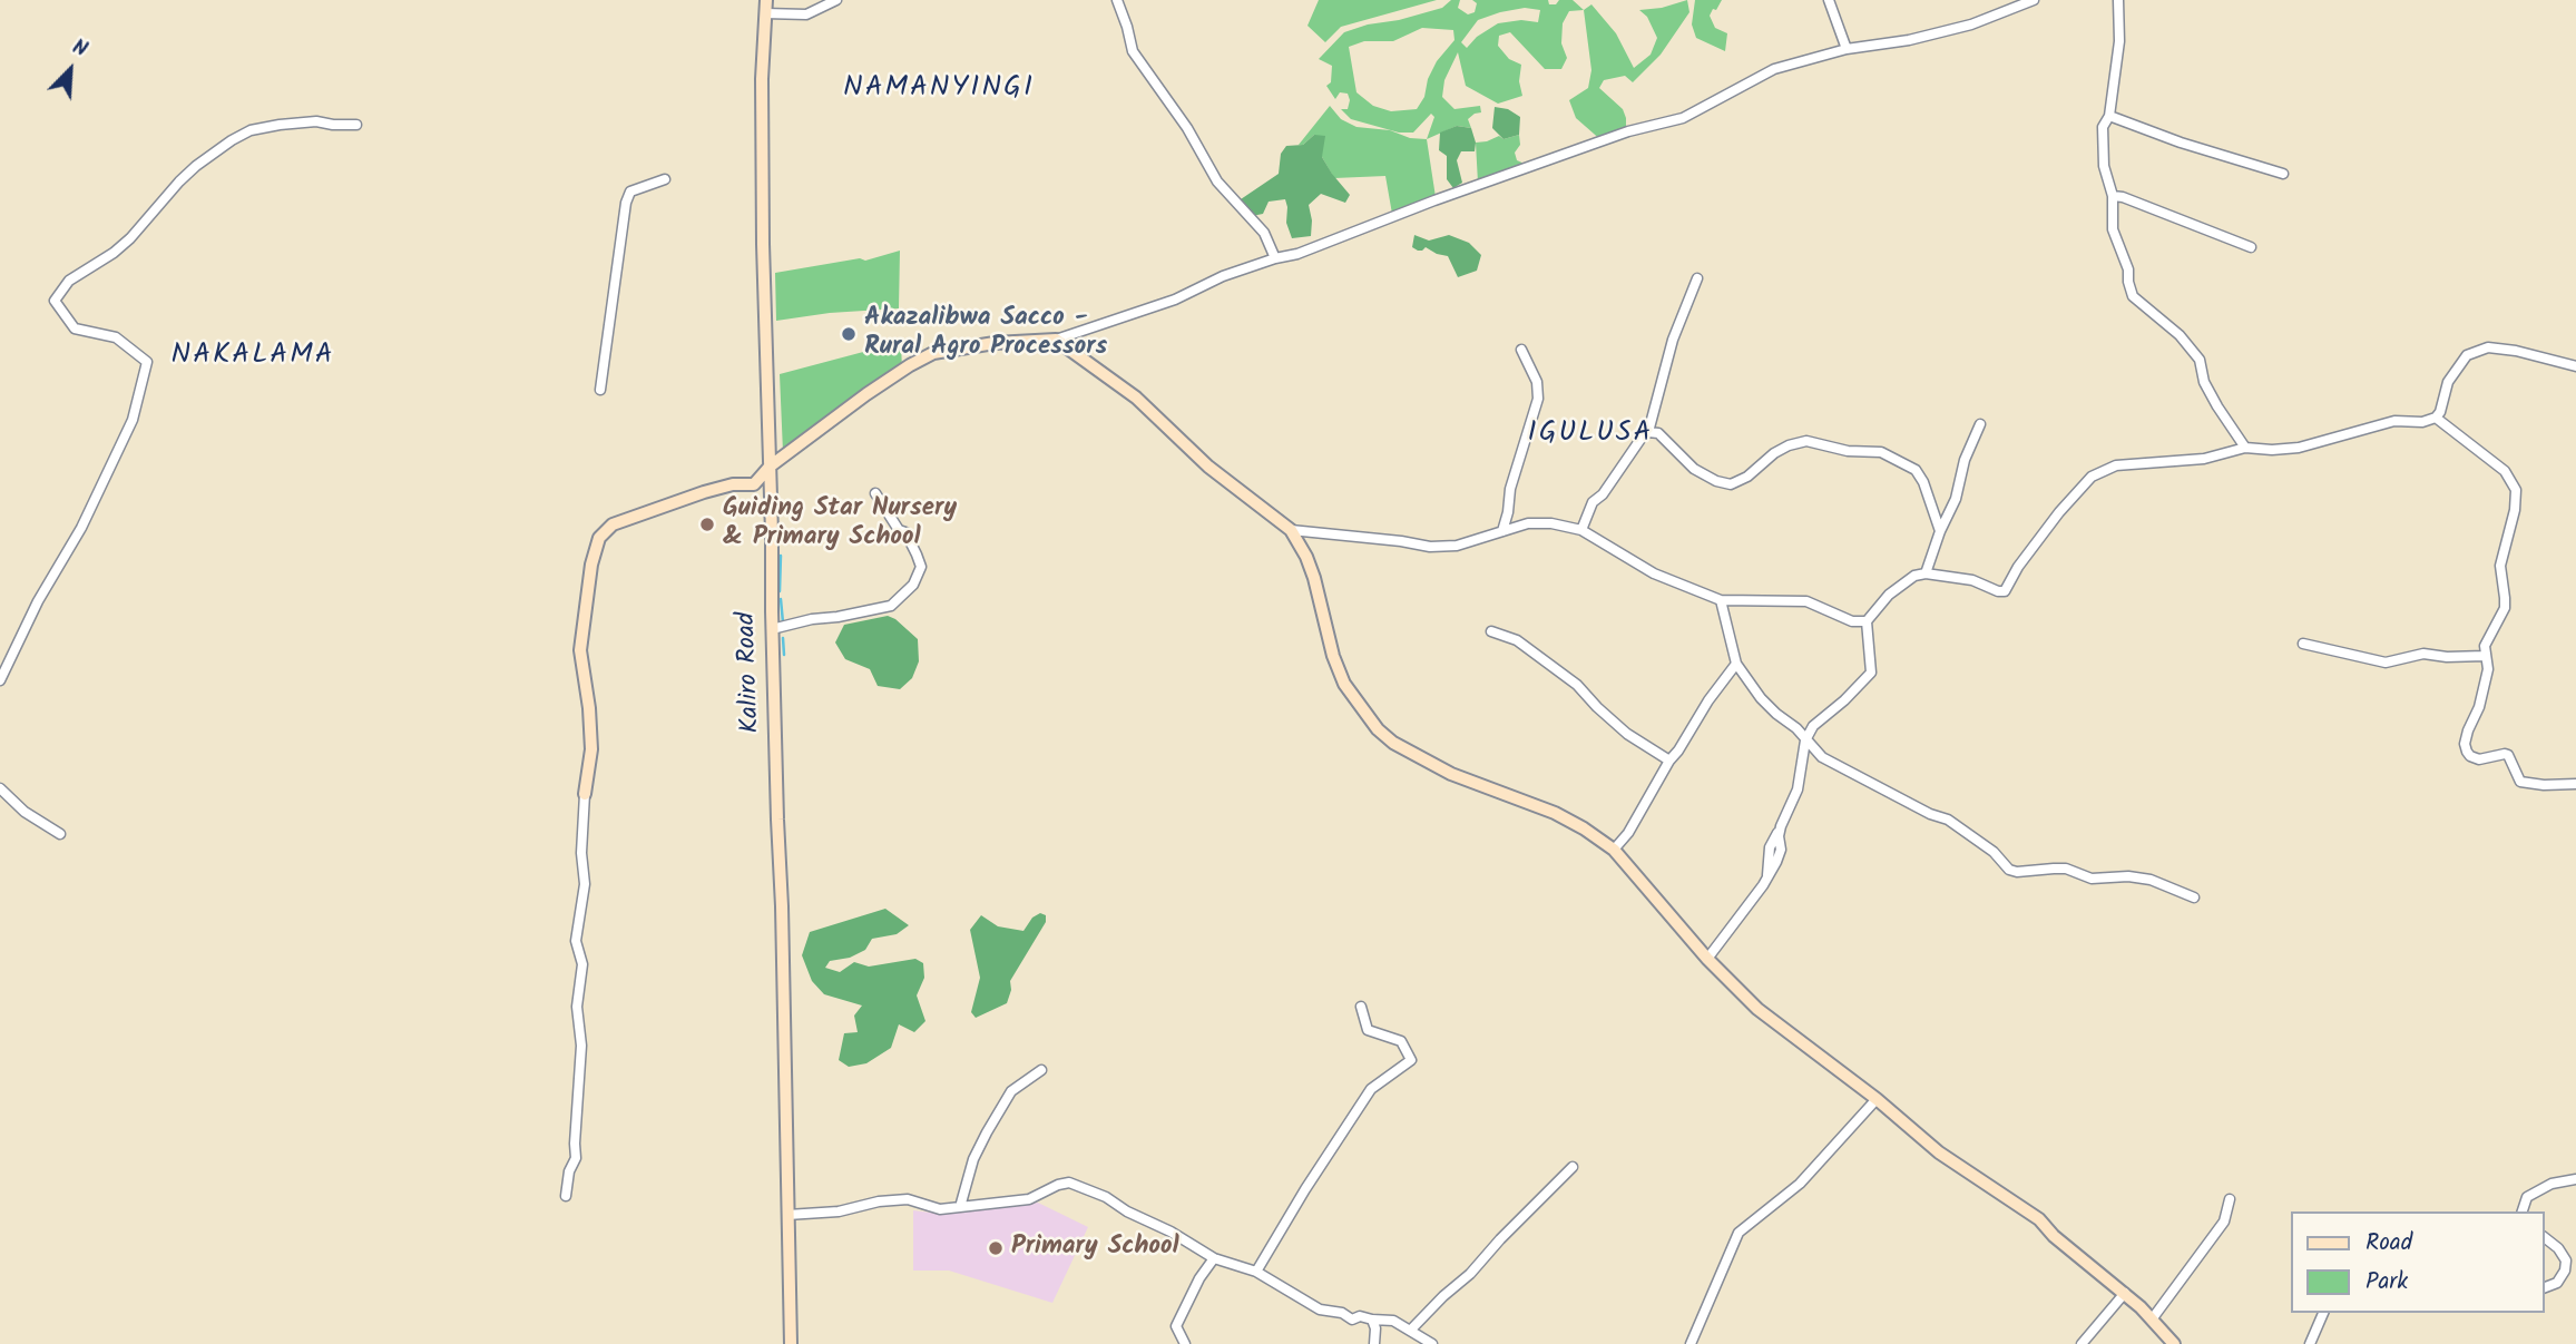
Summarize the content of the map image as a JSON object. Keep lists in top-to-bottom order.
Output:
{
  "streets": {
    "street": ["Kaliro Road"]
  },
  "districts": ["NAMANYINGI", "NAKALAMA", "IGULUSA"],
  "places": ["Akazalibwa Sacco - Rural Agro Processors", "Guiding Star Nursery & Primary School", "Primary School"],
  "legend": ["Road", "Park"],
  "north": "top right"
}
